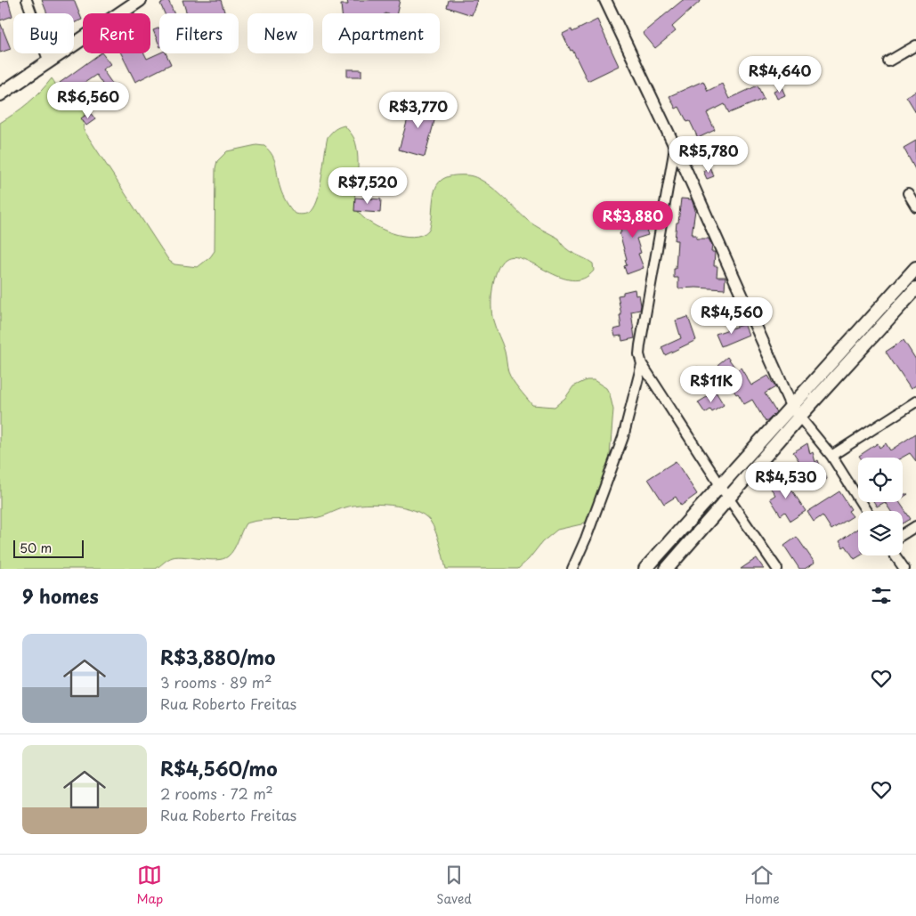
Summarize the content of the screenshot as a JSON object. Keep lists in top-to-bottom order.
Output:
{
  "scale_bar": "50 m",
  "page": {
    "chip": [
      "Buy",
      "Rent",
      "Filters",
      "New",
      "Apartment"
    ],
    "price": [
      "R$4,640",
      "R$6,560",
      "R$3,770",
      "R$5,780",
      "R$7,520",
      "R$3,880",
      "R$4,560",
      "R$11K",
      "R$4,530"
    ],
    "scale": "50 m",
    "heading": "9 homes",
    "list": [
      {
        "name": "R$3,880/mo",
        "note": "3 rooms · 89 m² · Rua Roberto Freitas"
      },
      {
        "name": "R$4,560/mo",
        "note": "2 rooms · 72 m² · Rua Roberto Freitas"
      }
    ],
    "tabs": ["Map", "Saved", "Home"]
  }
}
